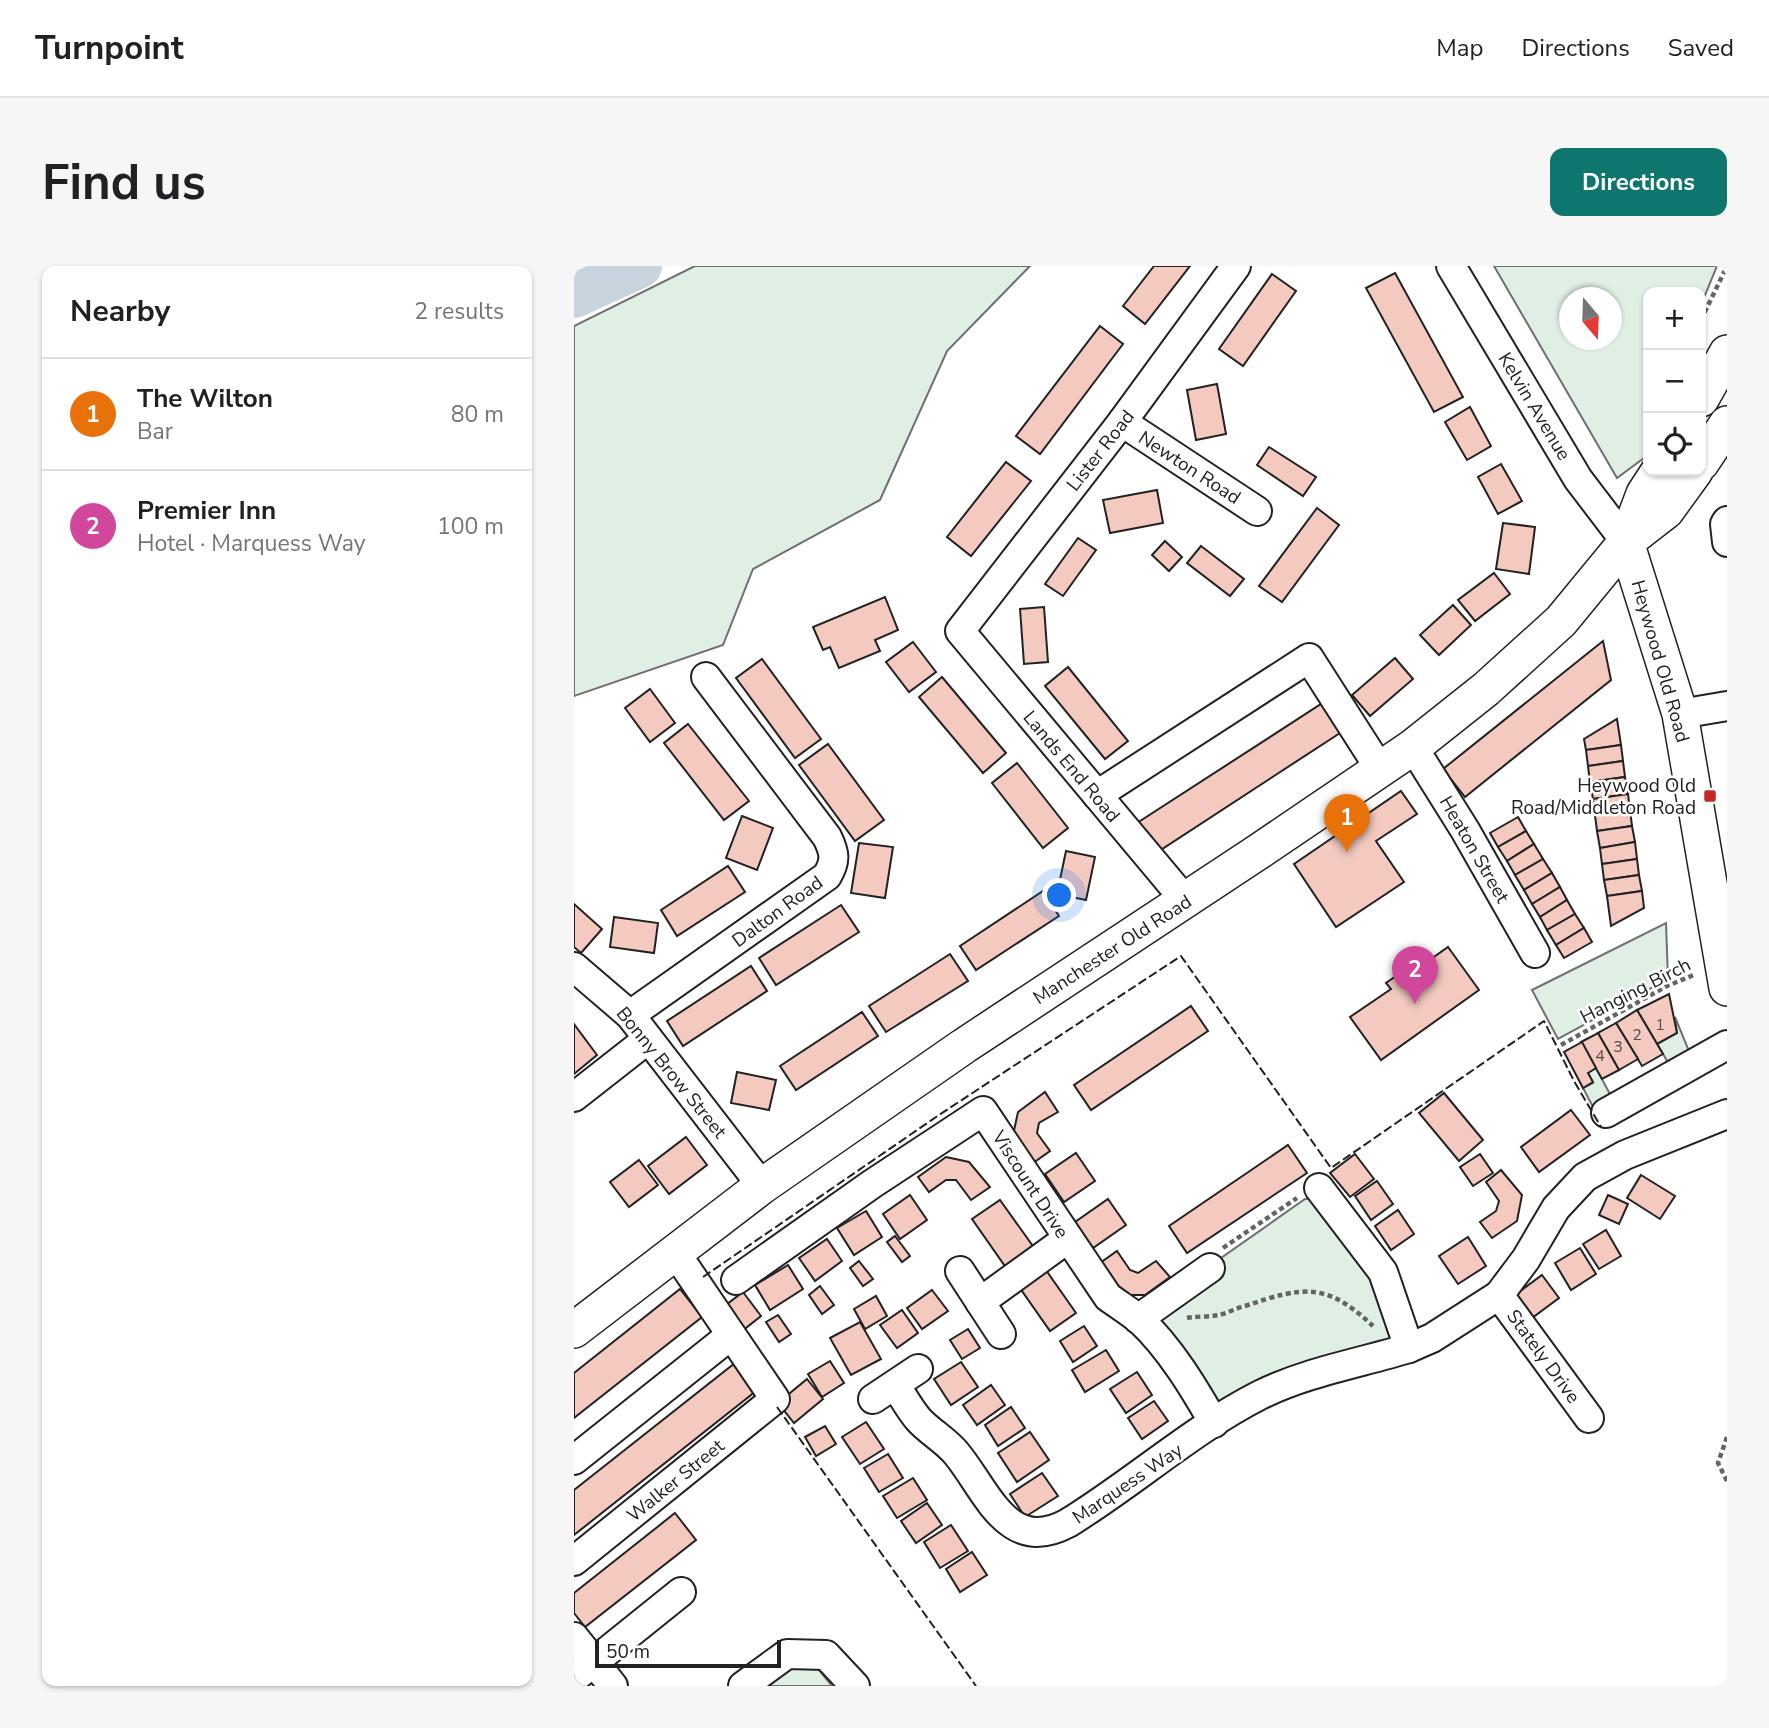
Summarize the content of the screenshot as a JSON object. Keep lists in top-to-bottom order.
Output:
{
  "streets": {
    "main road": ["Heywood Old Road", "Manchester Old Road"],
    "street": [
      "Kelvin Avenue",
      "Lister Road",
      "Newton Road",
      "Lands End Road",
      "Heaton Street",
      "Dalton Road",
      "Bonny Brow Street",
      "Viscount Drive",
      "Stately Drive",
      "Walker Street",
      "Marquess Way"
    ],
    "path": ["Hanging Birch"]
  },
  "crossings": [
    ["Kelvin Avenue", "Heywood Old Road"],
    ["Kelvin Avenue", "Manchester Old Road"],
    ["Lister Road", "Newton Road"],
    ["Lister Road", "Lands End Road"],
    ["Heywood Old Road", "Manchester Old Road"],
    ["Heywood Old Road", "Hanging Birch"],
    ["Lands End Road", "Manchester Old Road"],
    ["Heaton Street", "Manchester Old Road"],
    ["Dalton Road", "Bonny Brow Street"],
    ["Manchester Old Road", "Bonny Brow Street"],
    ["Viscount Drive", "Marquess Way"],
    ["Stately Drive", "Marquess Way"]
  ],
  "places": {
    "transit": ["Heywood Old Road/Middleton Road"]
  },
  "house_numbers": [
    "1",
    "2",
    "3",
    "4"
  ],
  "scale_bar": "50 m",
  "north": "bottom",
  "page": {
    "header": "Turnpoint",
    "nav": ["Map", "Directions", "Saved"],
    "buttons": "Directions",
    "title": "Find us",
    "heading": ["Nearby", "2 results"],
    "map_buttons": ["+", "−"],
    "list": [
      {
        "mark": "1",
        "name": "The Wilton",
        "note": "Bar",
        "value": "80 m"
      },
      {
        "mark": "2",
        "name": "Premier Inn",
        "note": "Hotel · Marquess Way",
        "value": "100 m"
      }
    ],
    "pins": ["1", "2"],
    "scale": "50 m"
  }
}
